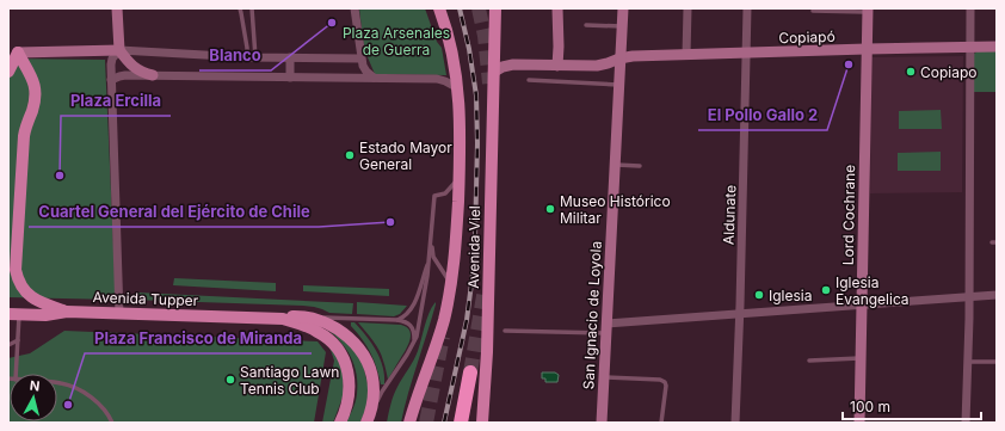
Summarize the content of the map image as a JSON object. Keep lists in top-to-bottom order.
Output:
{
  "streets": {
    "main road": ["Avenida Viel", "Avenida Tupper"],
    "street": [
      "Copiapó",
      "Aldunate",
      "Lord Cochrane",
      "San Ignacio de Loyola"
    ]
  },
  "crossings": [
    ["Copiapó", "Aldunate"],
    ["Copiapó", "Lord Cochrane"],
    ["Copiapó", "Avenida Viel"],
    ["Copiapó", "San Ignacio de Loyola"]
  ],
  "parks": ["Plaza Arsenales de Guerra"],
  "places": [
    "Blanco",
    "El Pollo Gallo 2",
    "Copiapo",
    "Estado Mayor General",
    "Plaza Ercilla",
    "Museo Histórico Militar",
    "Cuartel General del Ejército de Chile",
    "Iglesia Evangelica",
    "Iglesia",
    "Santiago Lawn Tennis Club",
    "Plaza Francisco de Miranda"
  ],
  "scale_bar": "100 m",
  "north": "top"
}
